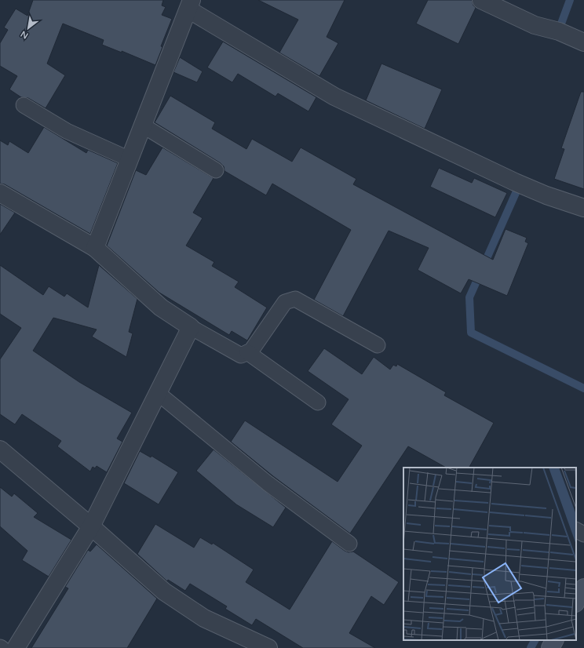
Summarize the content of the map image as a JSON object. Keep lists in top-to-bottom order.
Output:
{
  "north": "bottom left"
}
